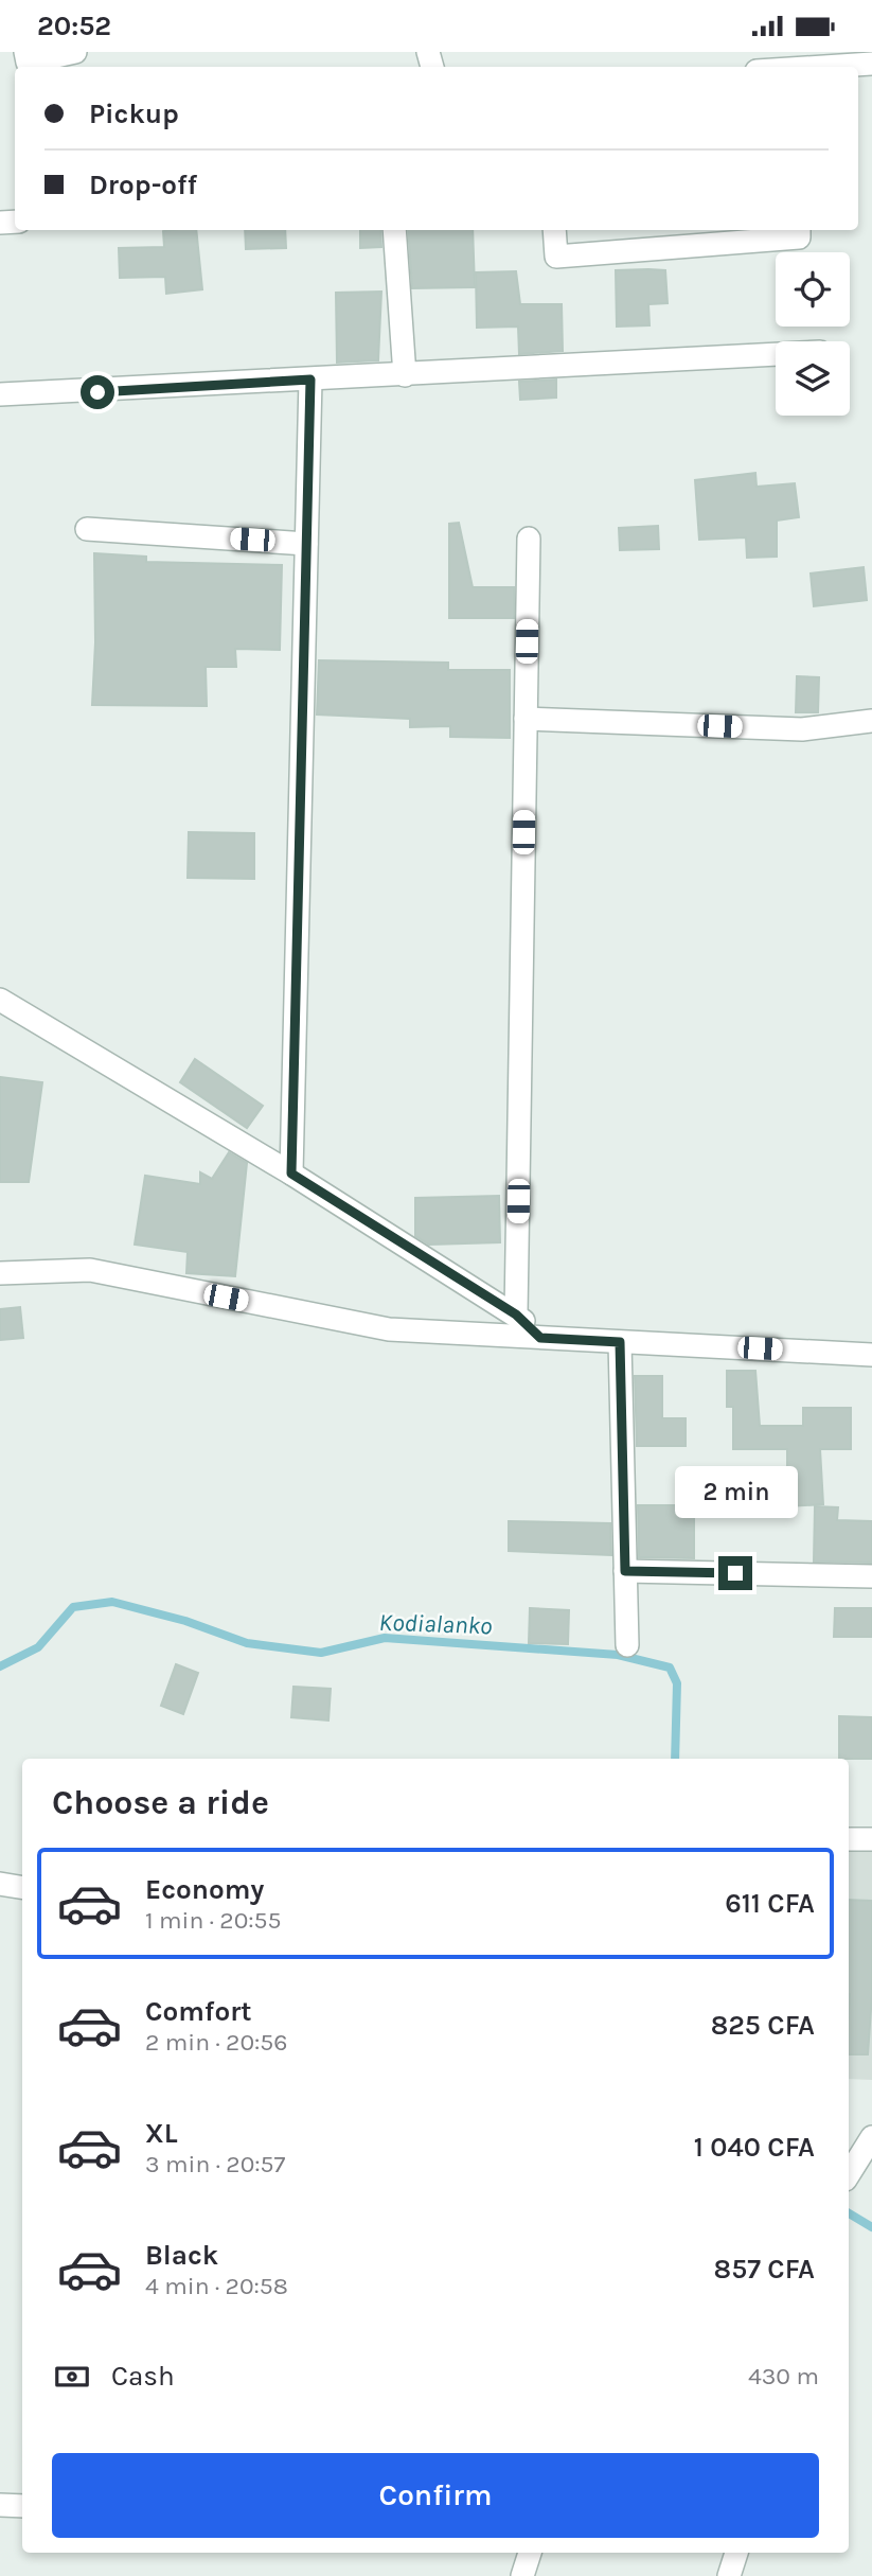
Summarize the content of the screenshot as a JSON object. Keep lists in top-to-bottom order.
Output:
{
  "water": ["Kodialanko"],
  "page": {
    "status": "20:52",
    "banner": ["Pickup", "Drop-off"],
    "bubble": "2 min",
    "heading": "Choose a ride",
    "list": [
      {
        "name": "Economy",
        "note": "1 min · 20:55",
        "value": "611 CFA"
      },
      {
        "name": "Comfort",
        "note": "2 min · 20:56",
        "value": "825 CFA"
      },
      {
        "name": "XL",
        "note": "3 min · 20:57",
        "value": "1 040 CFA"
      },
      {
        "name": "Black",
        "note": "4 min · 20:58",
        "value": "857 CFA"
      }
    ],
    "pay": ["Cash", "430 m"],
    "buttons": "Confirm"
  }
}
